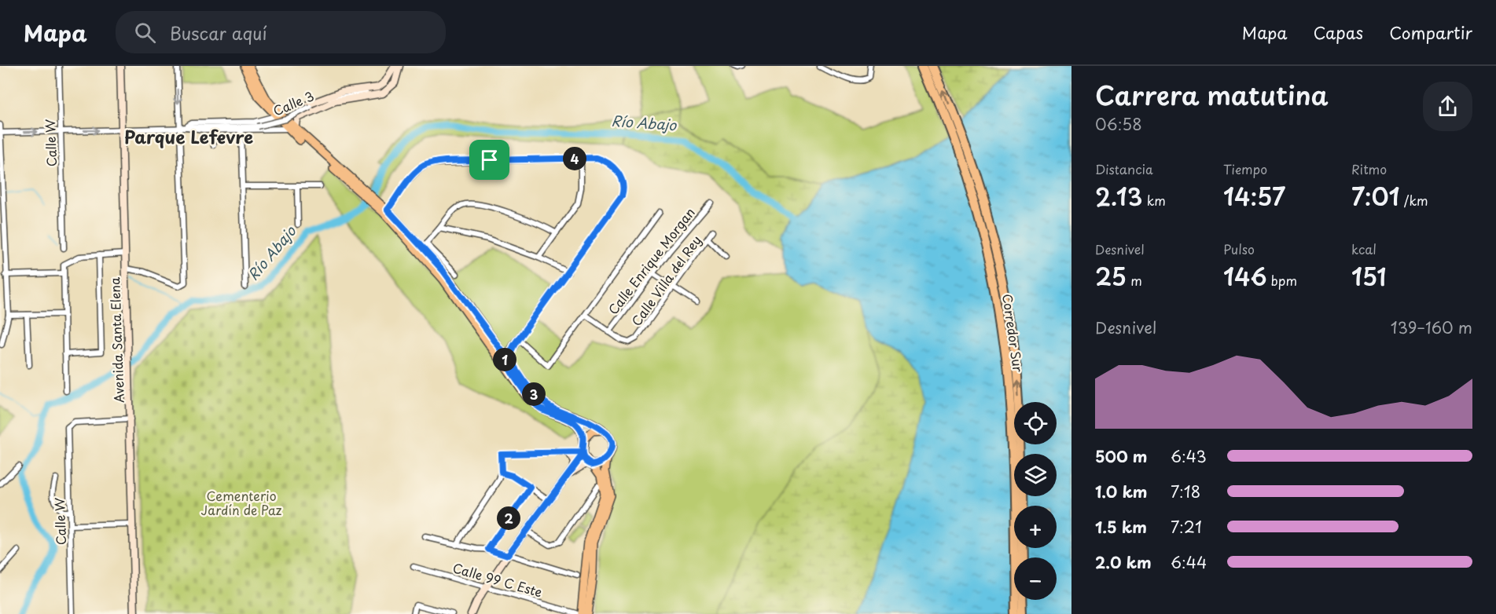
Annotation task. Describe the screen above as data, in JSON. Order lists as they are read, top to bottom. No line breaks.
{"streets":{"highway":["Corredor Sur"],"street":["Calle 3","Calle W","Calle Enrique Morgan","Calle Villa del Rey","Avenida Santa Elena","Calle 99 C Este"]},"crossings":[["Calle 3","Calle W"],["Calle 3","Avenida Santa Elena"],["Calle W","Avenida Santa Elena"],["Calle Enrique Morgan","Calle Villa del Rey"]],"districts":["Parque Lefevre"],"water":["Río Abajo"],"parks":["Cementerio Jardín de Paz"],"page":{"header":"Mapa","search":"Buscar aquí","nav":["Mapa","Capas","Compartir"],"heading":["Carrera matutina","06:58"],"stats":[["Distancia","2.13 km"],["Tiempo","14:57"],["Ritmo","7:01 /km"],["Desnivel","25 m"],["Pulso","146 bpm"],["kcal","151"]],"pins":["4","1","3","2"],"chart":["Desnivel","139–160 m"],"map_buttons":["+","−"],"list":[{"name":"500 m","note":"6:43"},{"name":"1.0 km","note":"7:18"},{"name":"1.5 km","note":"7:21"},{"name":"2.0 km","note":"6:44"}]}}
